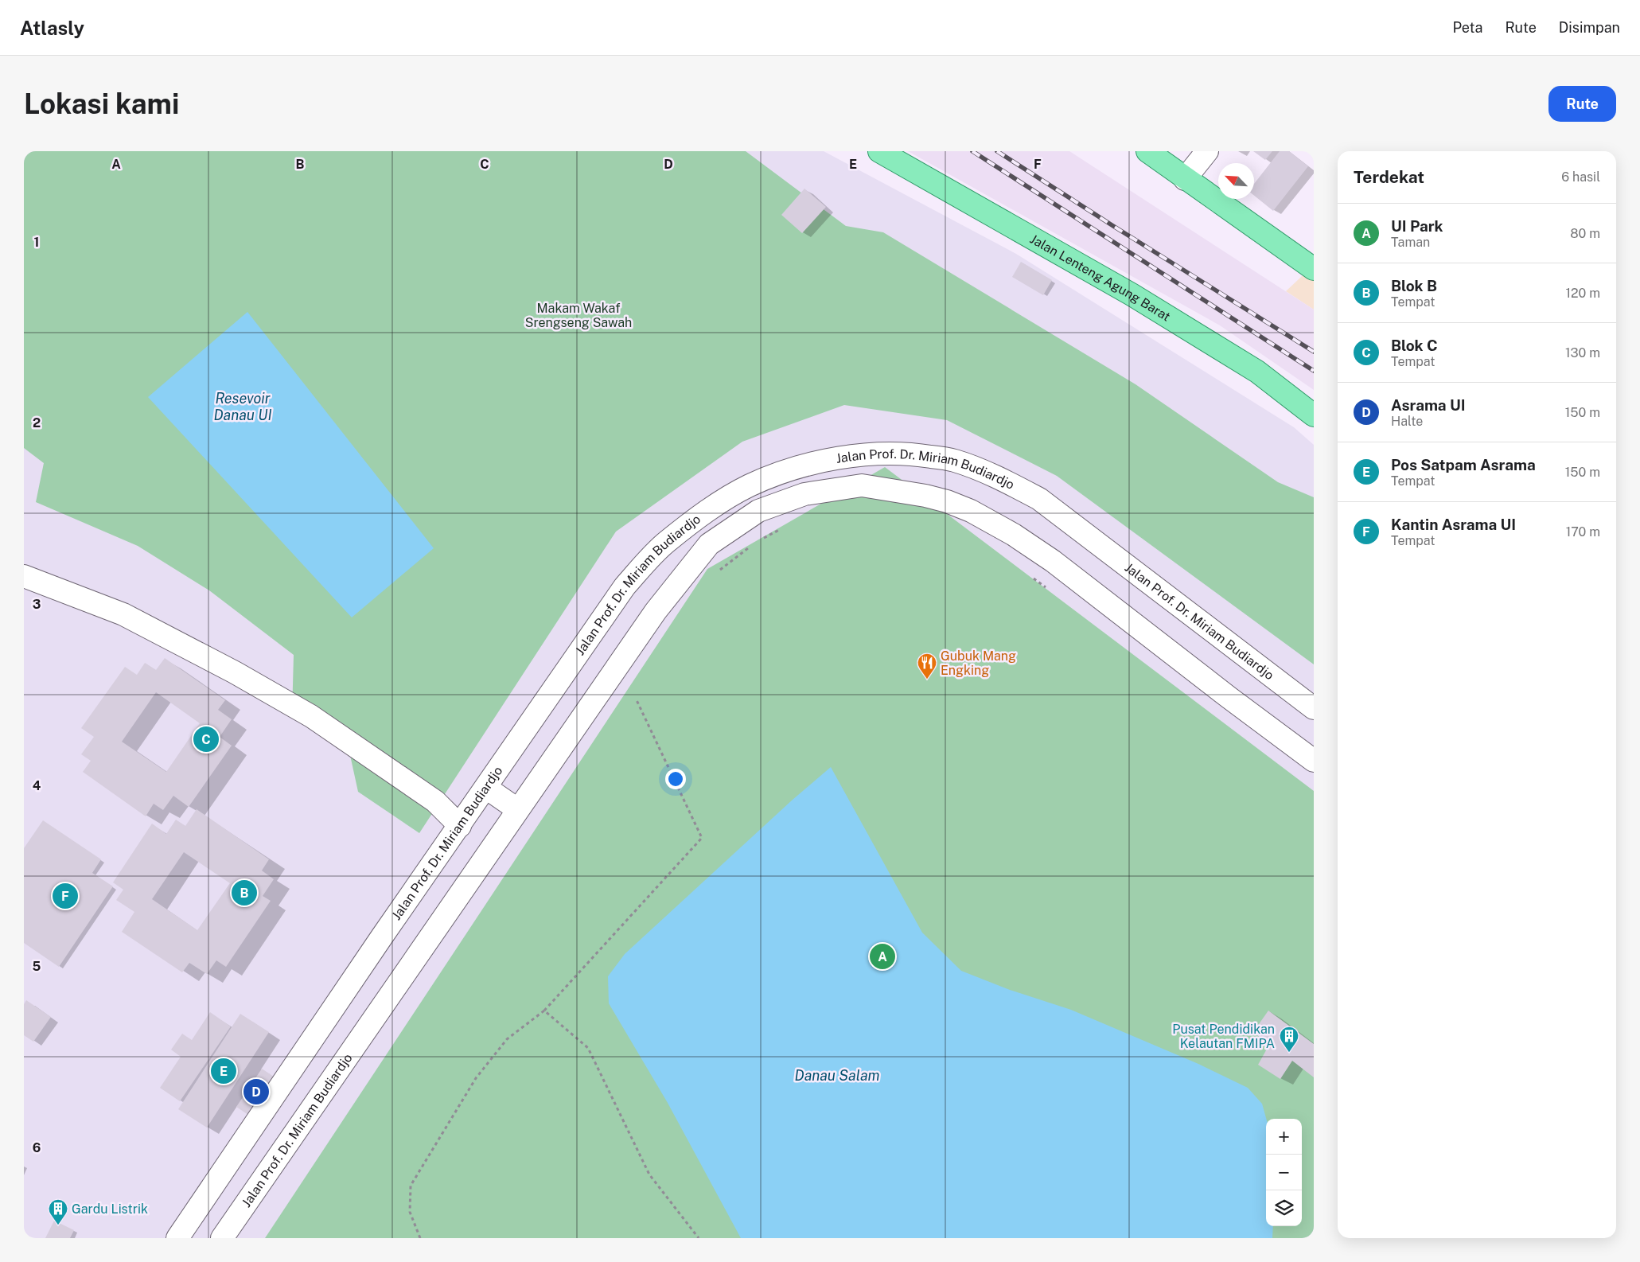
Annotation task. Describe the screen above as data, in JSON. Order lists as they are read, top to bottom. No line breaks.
{"streets":{"main road":["Jalan Lenteng Agung Barat"],"street":["Jalan Prof. Dr. Miriam Budiardjo"]},"water":["Resevoir Danau UI","Danau Salam"],"parks":["Makam Wakaf Srengseng Sawah"],"places":{"restaurant":["Gubuk Mang Engking"],"building":["Pusat Pendidikan Kelautan FMIPA","Gardu Listrik"]},"north":"top left","page":{"header":"Atlasly","nav":["Peta","Rute","Disimpan"],"buttons":"Rute","title":"Lokasi kami","heading":["Terdekat","6 hasil"],"list":[{"mark":"A","name":"UI Park","note":"Taman","value":"80 m"},{"mark":"B","name":"Blok B","note":"Tempat","value":"120 m"},{"mark":"C","name":"Blok C","note":"Tempat","value":"130 m"},{"mark":"D","name":"Asrama UI","note":"Halte","value":"150 m"},{"mark":"E","name":"Pos Satpam Asrama","note":"Tempat","value":"150 m"},{"mark":"F","name":"Kantin Asrama UI","note":"Tempat","value":"170 m"}],"pins":["C","B","F","A","E","D"],"map_buttons":["+","−"]},"grid":{"columns":["A","B","C","D","E","F"],"rows":["1","2","3","4","5","6"]}}
